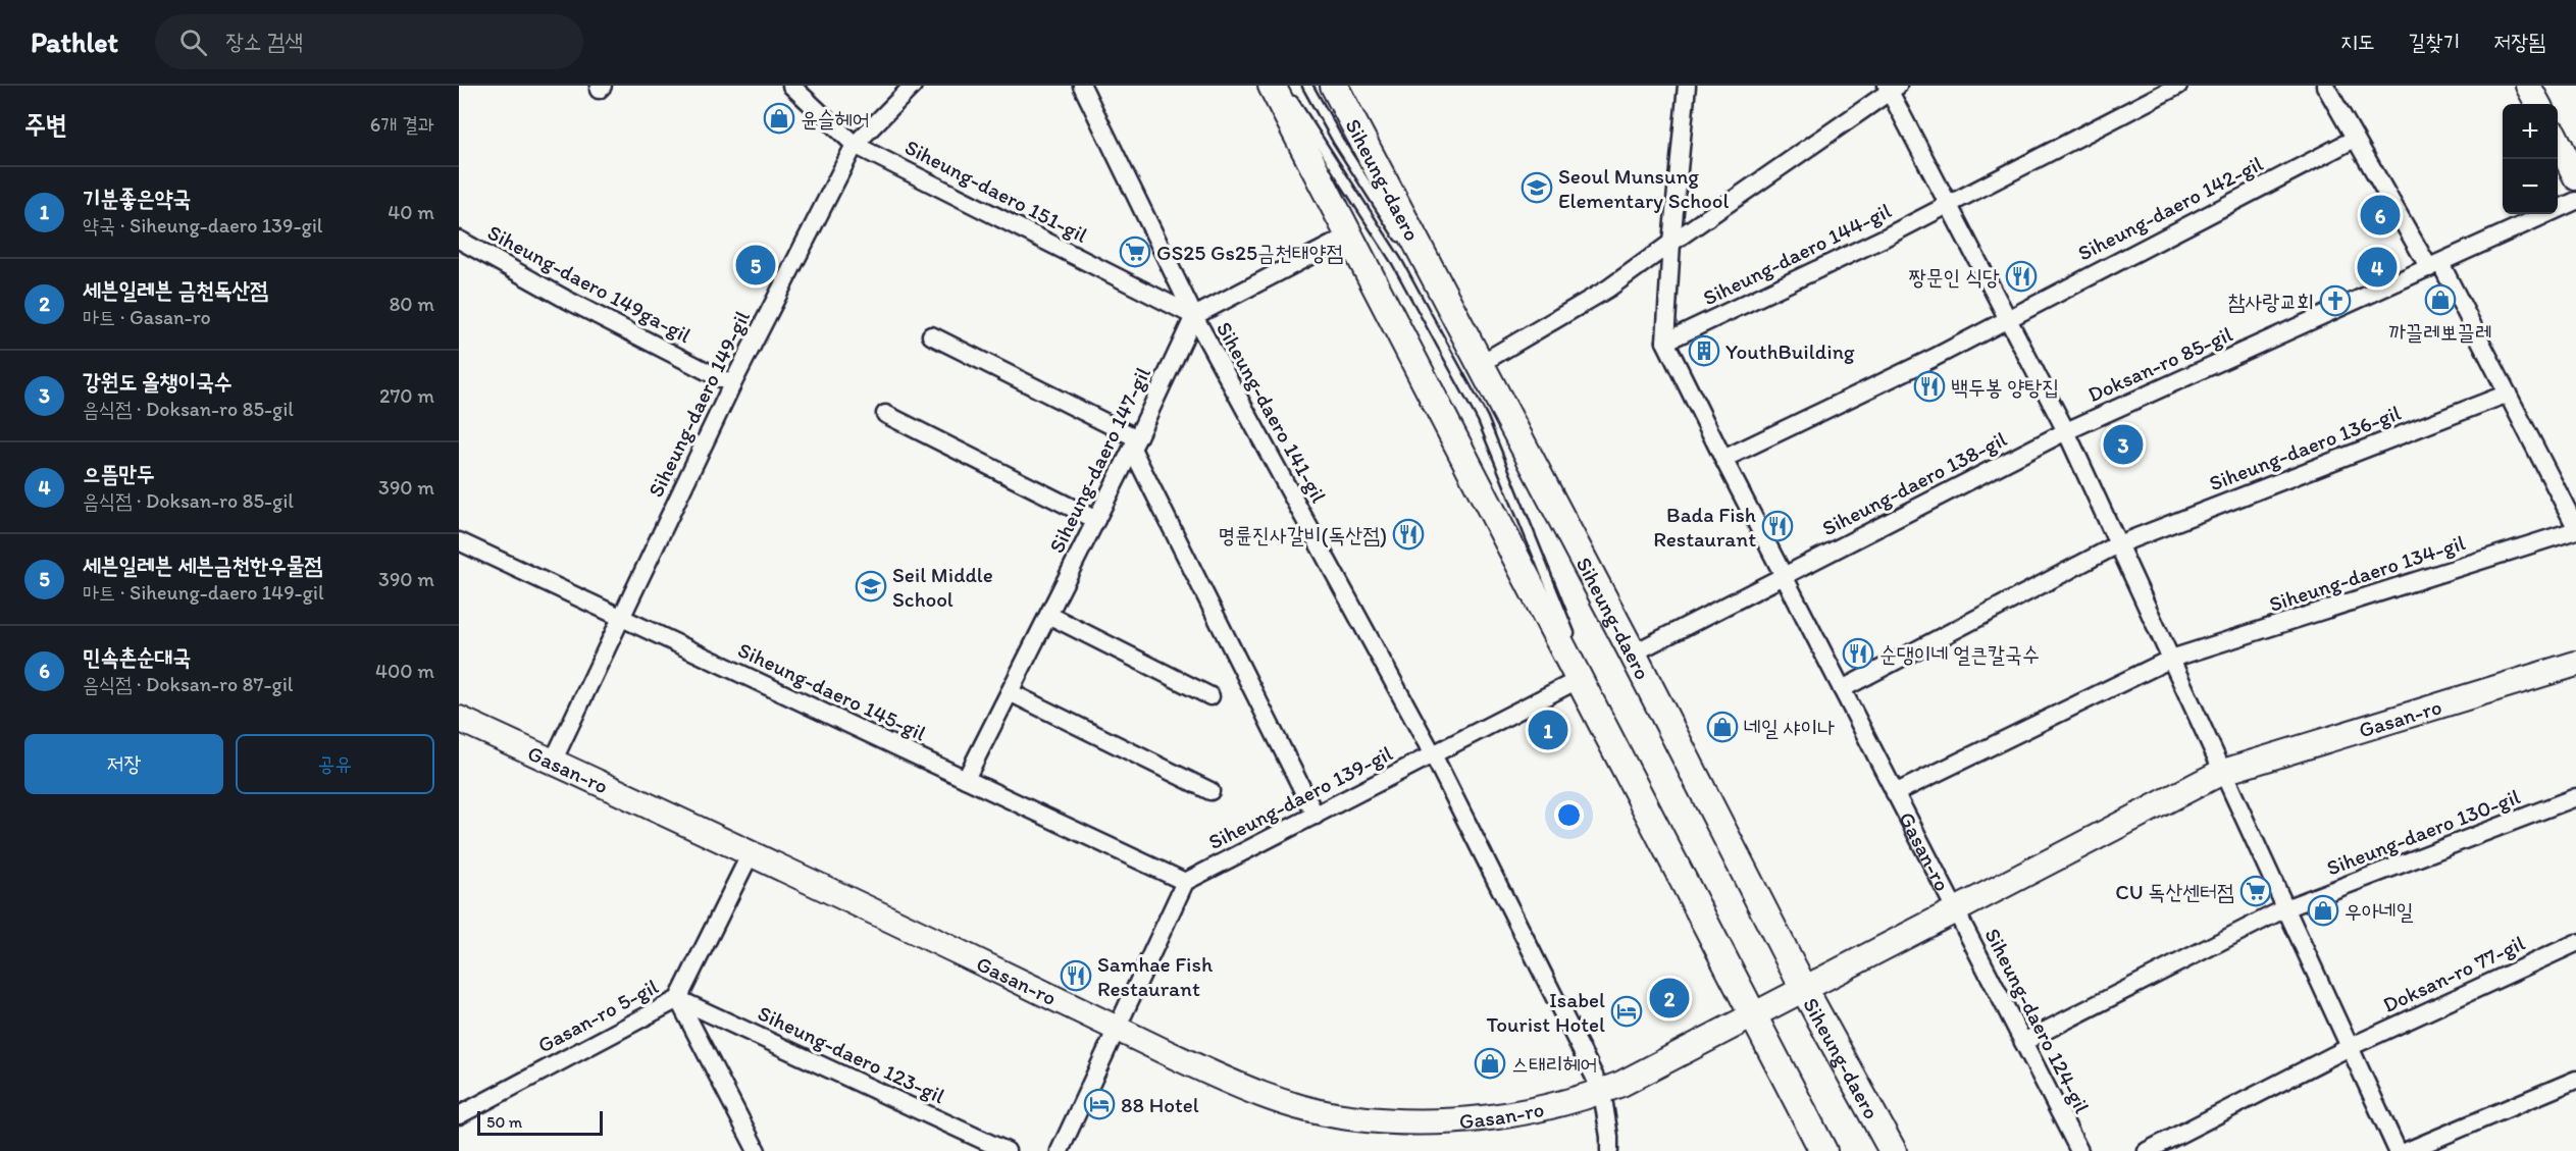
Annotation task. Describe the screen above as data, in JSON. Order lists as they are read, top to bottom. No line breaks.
{"streets":{"main road":["Siheung-daero","Gasan-ro"],"street":["Siheung-daero 151-gil","Siheung-daero 142-gil","Siheung-daero 144-gil","Siheung-daero 149ga-gil","Doksan-ro 85-gil","Siheung-daero 149-gil","Siheung-daero 141-gil","Siheung-daero 136-gil","Siheung-daero 147-gil","Siheung-daero 138-gil","Siheung-daero 134-gil","Siheung-daero 145-gil","Siheung-daero 139-gil","Siheung-daero 130-gil","Doksan-ro 77-gil","Gasan-ro 5-gil","Siheung-daero 124-gil","Siheung-daero 123-gil"]},"crossings":[["Siheung-daero","Siheung-daero 138-gil"],["Siheung-daero","Gasan-ro"],["Siheung-daero 151-gil","Siheung-daero 149-gil"],["Siheung-daero 151-gil","Siheung-daero 141-gil"],["Siheung-daero 151-gil","Siheung-daero 147-gil"],["Siheung-daero 149ga-gil","Siheung-daero 149-gil"],["Doksan-ro 85-gil","Siheung-daero 138-gil"],["Siheung-daero 149-gil","Siheung-daero 145-gil"],["Siheung-daero 149-gil","Gasan-ro"],["Siheung-daero 141-gil","Siheung-daero 147-gil"],["Siheung-daero 141-gil","Siheung-daero 139-gil"],["Siheung-daero 136-gil","Siheung-daero 134-gil"],["Siheung-daero 147-gil","Siheung-daero 145-gil"],["Siheung-daero 134-gil","Gasan-ro"],["Siheung-daero 145-gil","Siheung-daero 139-gil"],["Gasan-ro","Gasan-ro 5-gil"],["Gasan-ro","Siheung-daero 124-gil"],["Siheung-daero 130-gil","Siheung-daero 124-gil"],["Gasan-ro 5-gil","Siheung-daero 123-gil"]],"places":{"shop":["윤슬헤어","까끌레뽀끌레","네일 샤이나","우아네일","스태리헤어"],"school or university":["Seoul Munsung Elementary School","Seil Middle School"],"supermarket":["GS25 Gs25금천태양점","CU 독산센터점"],"restaurant":["짱문인 식당","백두봉 양탕집","Bada Fish Restaurant","명륜진사갈비(독산점)","순댕이네 얼큰칼국수","Samhae Fish Restaurant"],"church":["참사랑교회"],"building":["YouthBuilding"],"hotel":["Isabel Tourist Hotel","88 Hotel"]},"scale_bar":"50 m","page":{"header":"Pathlet","search":"장소 검색","nav":["지도","길찾기","저장됨"],"heading":["주변","6개 결과"],"map_buttons":["+","−"],"list":[{"mark":"1","name":"기분좋은약국","note":"약국 · Siheung-daero 139-gil","value":"40 m"},{"mark":"2","name":"세븐일레븐 금천독산점","note":"마트 · Gasan-ro","value":"80 m"},{"mark":"3","name":"강원도 올챙이국수","note":"음식점 · Doksan-ro 85-gil","value":"270 m"},{"mark":"4","name":"으뜸만두","note":"음식점 · Doksan-ro 85-gil","value":"390 m"},{"mark":"5","name":"세븐일레븐 세븐금천한우물점","note":"마트 · Siheung-daero 149-gil","value":"390 m"},{"mark":"6","name":"민속촌순대국","note":"음식점 · Doksan-ro 87-gil","value":"400 m"}],"pins":["6","5","4","3","1","2"],"buttons":["저장","공유"],"scale":"50 m"}}
